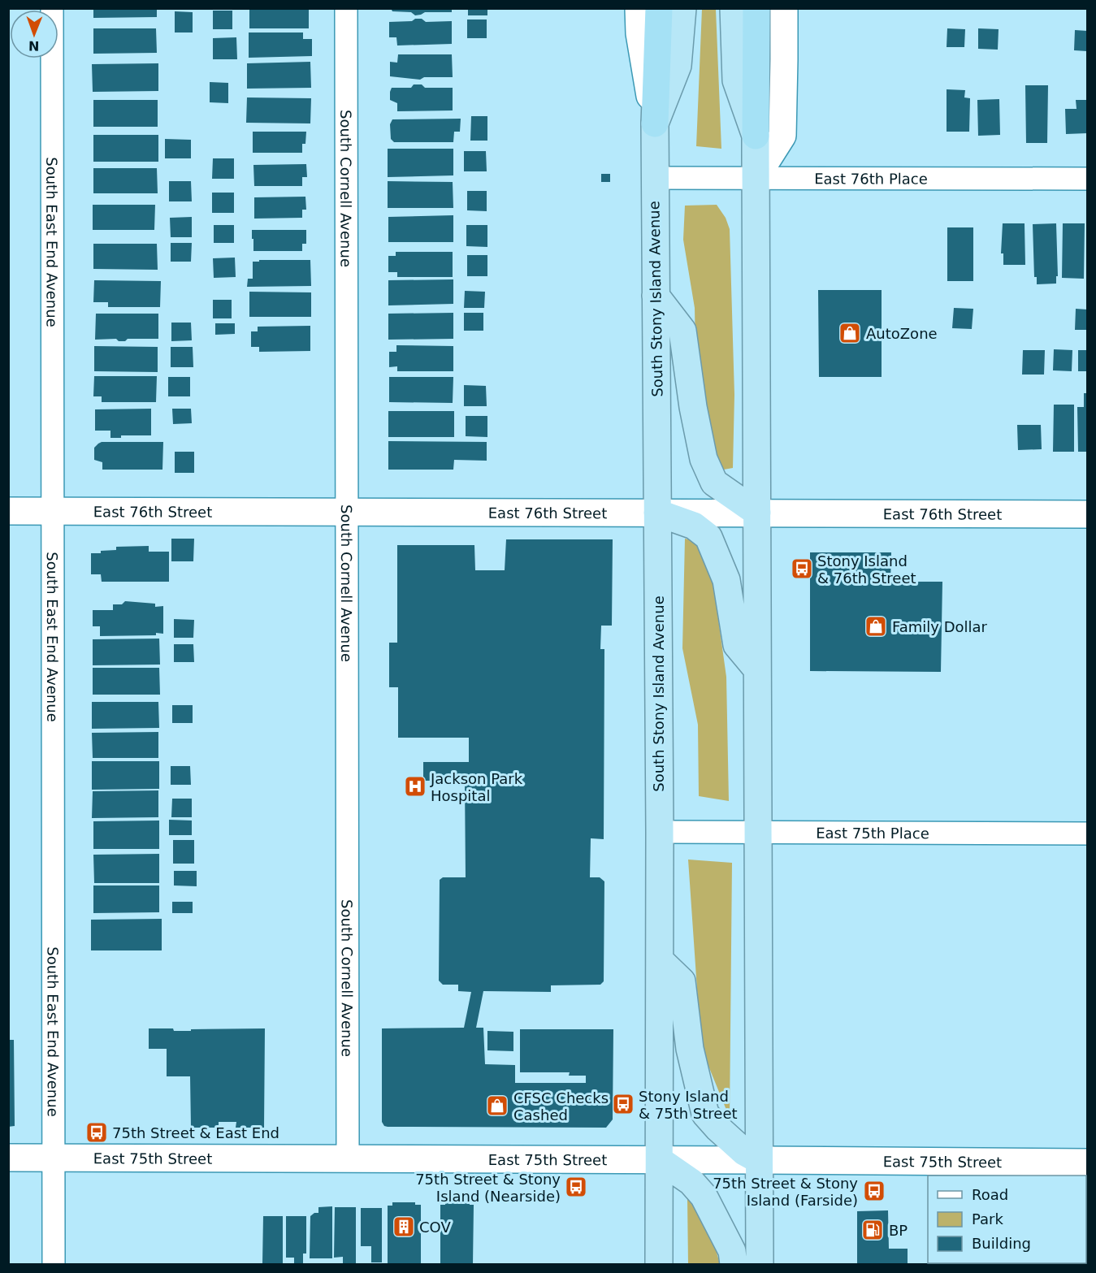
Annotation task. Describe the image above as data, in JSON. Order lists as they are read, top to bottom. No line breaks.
{"streets":{"highway":["South Stony Island Avenue"],"main road":["East 76th Street","East 75th Street"],"street":["East 76th Place","South Cornell Avenue","South East End Avenue","East 75th Place"]},"crossings":[["East 76th Place","South Stony Island Avenue"],["South Cornell Avenue","East 76th Street"],["South Cornell Avenue","East 75th Street"],["South East End Avenue","East 76th Street"],["South East End Avenue","East 75th Street"],["South Stony Island Avenue","East 76th Street"],["South Stony Island Avenue","East 75th Place"],["South Stony Island Avenue","East 75th Street"]],"places":{"shop":["AutoZone","Family Dollar","CFSC Checks Cashed"],"bus stop":["Stony Island & 76th Street","Stony Island & 75th Street","75th Street & East End","75th Street & Stony Island (Nearside)","75th Street & Stony Island (Farside)"],"hospital":["Jackson Park Hospital"],"building":["COV"],"fuel station":["BP"]},"legend":["Road","Park","Building"],"north":"bottom"}
